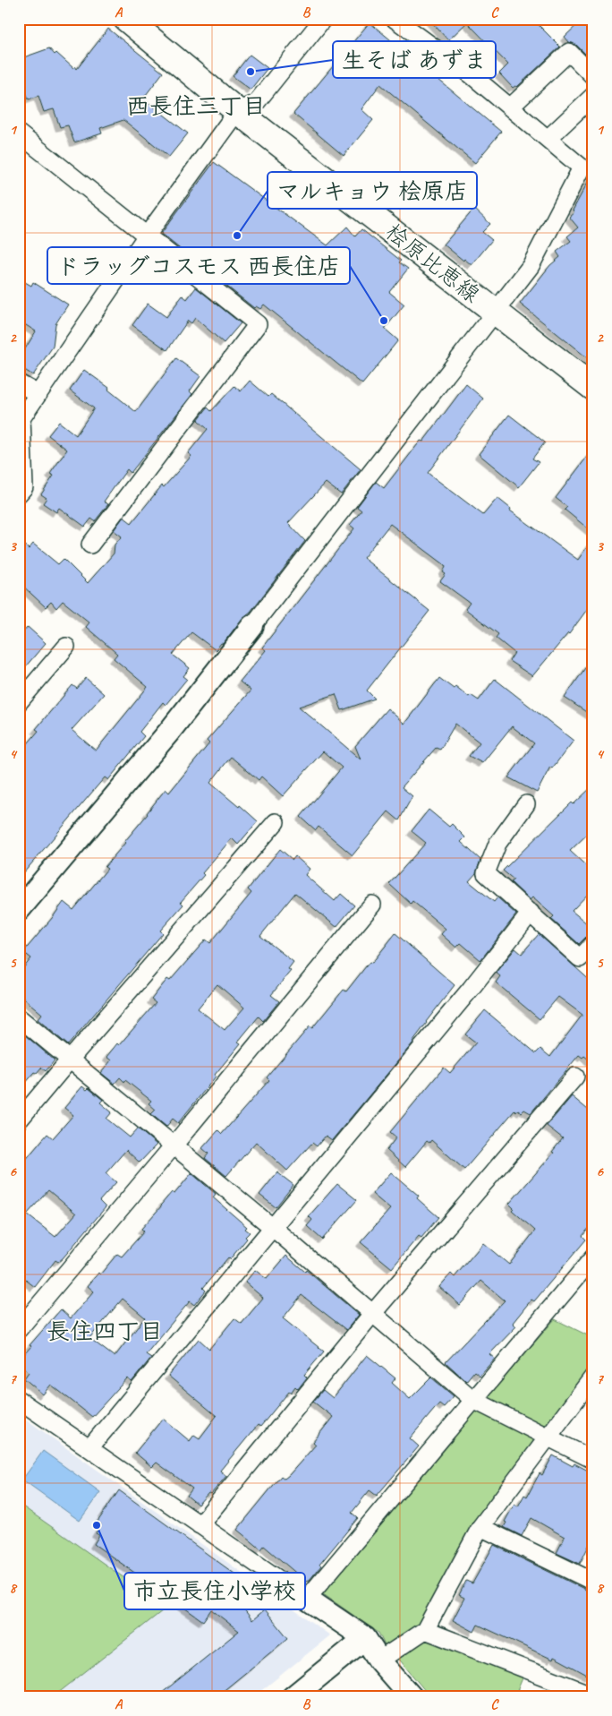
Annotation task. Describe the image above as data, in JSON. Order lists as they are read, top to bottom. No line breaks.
{"streets":{"main road":["桧原比恵線"]},"districts":["西長住三丁目","長住四丁目"],"places":["生そば あずま","マルキョウ 桧原店","ドラッグコスモス 西長住店","市立長住小学校"],"grid":{"columns":["A","B","C"],"rows":["1","2","3","4","5","6","7","8"]}}
